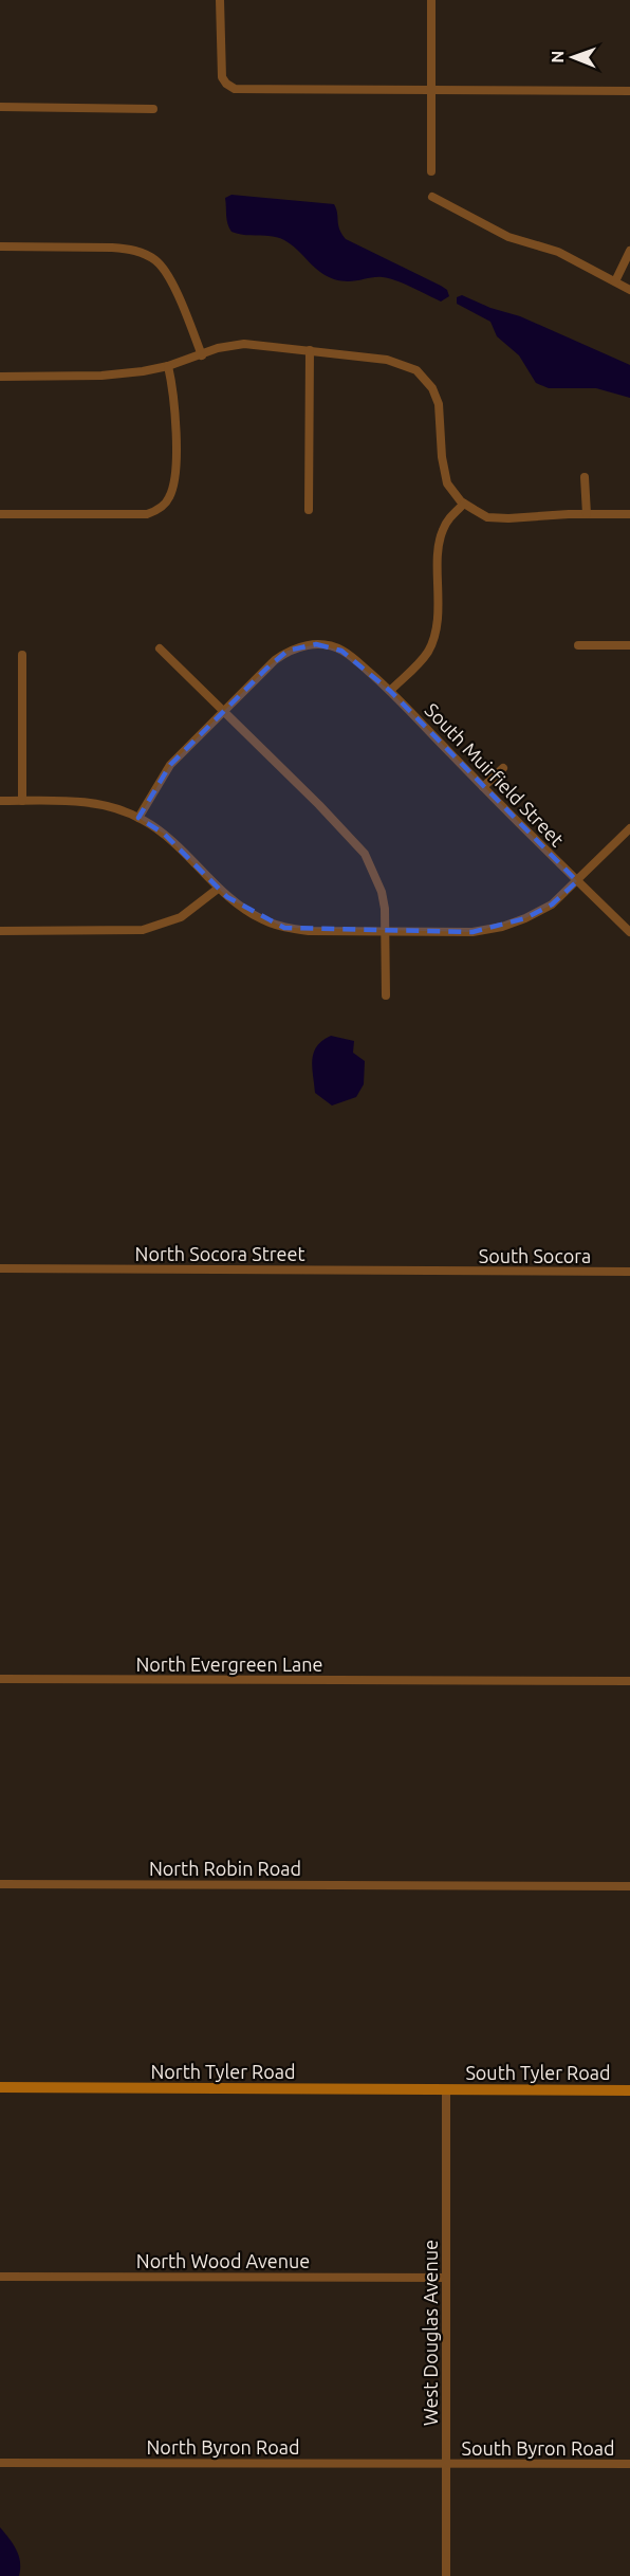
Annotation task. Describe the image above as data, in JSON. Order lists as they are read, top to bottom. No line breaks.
{"streets":{"main road":["North Tyler Road","South Tyler Road"],"street":["South Muirfield Street","North Socora Street","South Socora","North Evergreen Lane","North Robin Road","North Wood Avenue","West Douglas Avenue","North Byron Road","South Byron Road"]},"crossings":[["North Socora Street","South Socora"],["North Tyler Road","South Tyler Road"],["North Tyler Road","West Douglas Avenue"],["South Tyler Road","West Douglas Avenue"],["North Wood Avenue","West Douglas Avenue"],["West Douglas Avenue","North Byron Road"],["West Douglas Avenue","South Byron Road"],["North Byron Road","South Byron Road"]],"north":"left"}
